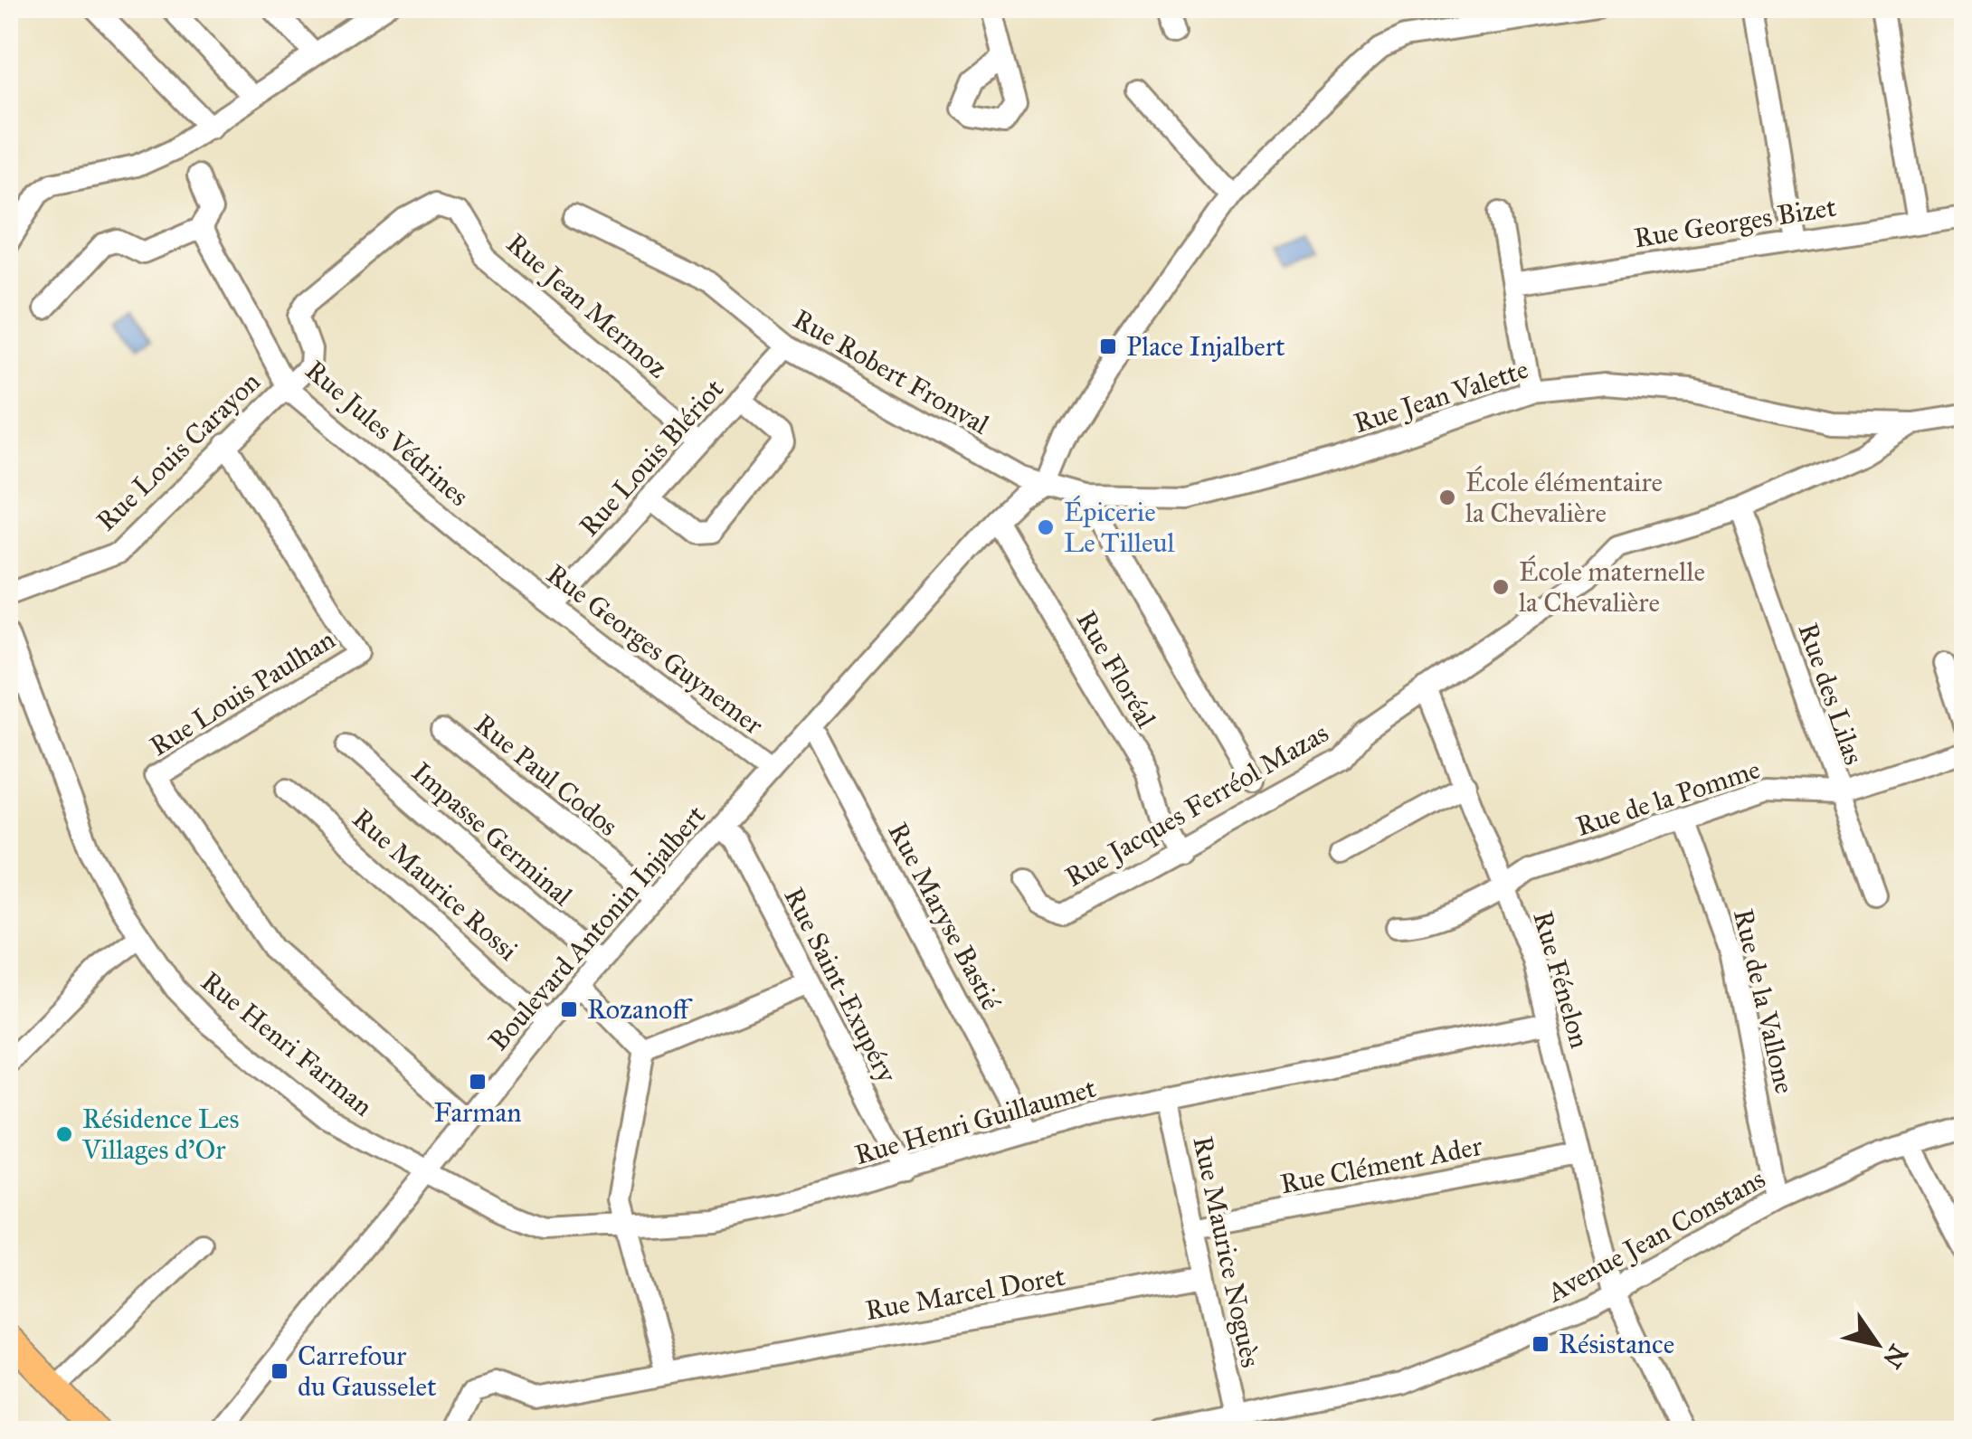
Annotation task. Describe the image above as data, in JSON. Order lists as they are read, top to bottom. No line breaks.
{"streets":{"street":["Rue Georges Bizet","Rue Jean Mermoz","Rue Robert Fronval","Rue Jean Valette","Rue Jules Védrines","Rue Louis Carayon","Rue Louis Blériot","Rue Georges Guynemer","Rue Floréal","Rue Louis Paulhan","Rue des Lilas","Rue Paul Codos","Rue de la Pomme","Rue Jacques Ferréol Mazas","Impasse Germinal","Rue Maurice Rossi","Rue Maryse Bastié","Boulevard Antonin Injalbert","Rue Fénelon","Rue Saint-Exupéry","Rue de la Vallone","Rue Henri Farman","Rue Henri Guillaumet","Rue Clément Ader","Avenue Jean Constans","Rue Maurice Noguès","Rue Marcel Doret"]},"crossings":[["Rue Jean Mermoz","Rue Jules Védrines"],["Rue Jean Mermoz","Rue Louis Carayon"],["Rue Jean Mermoz","Rue Louis Blériot"],["Rue Robert Fronval","Rue Jean Valette"],["Rue Robert Fronval","Rue Louis Blériot"],["Rue Robert Fronval","Boulevard Antonin Injalbert"],["Rue Jean Valette","Rue Jacques Ferréol Mazas"],["Rue Jean Valette","Boulevard Antonin Injalbert"],["Rue Jules Védrines","Rue Louis Carayon"],["Rue Jules Védrines","Rue Georges Guynemer"],["Rue Louis Carayon","Rue Louis Paulhan"],["Rue Louis Blériot","Rue Georges Guynemer"],["Rue Georges Guynemer","Boulevard Antonin Injalbert"],["Rue Floréal","Rue Jacques Ferréol Mazas"],["Rue Floréal","Boulevard Antonin Injalbert"],["Rue Louis Paulhan","Boulevard Antonin Injalbert"],["Rue des Lilas","Rue de la Pomme"],["Rue des Lilas","Rue Jacques Ferréol Mazas"],["Rue Paul Codos","Boulevard Antonin Injalbert"],["Rue de la Pomme","Rue Fénelon"],["Rue de la Pomme","Rue de la Vallone"],["Rue Jacques Ferréol Mazas","Rue Fénelon"],["Impasse Germinal","Boulevard Antonin Injalbert"],["Rue Maurice Rossi","Boulevard Antonin Injalbert"],["Rue Maryse Bastié","Boulevard Antonin Injalbert"],["Rue Maryse Bastié","Rue Henri Guillaumet"],["Boulevard Antonin Injalbert","Rue Saint-Exupéry"],["Boulevard Antonin Injalbert","Rue Henri Farman"],["Boulevard Antonin Injalbert","Rue Henri Guillaumet"],["Rue Fénelon","Rue Henri Guillaumet"],["Rue Fénelon","Rue Clément Ader"],["Rue Fénelon","Avenue Jean Constans"],["Rue Saint-Exupéry","Rue Henri Guillaumet"],["Rue de la Vallone","Avenue Jean Constans"],["Rue Henri Farman","Rue Henri Guillaumet"],["Rue Henri Guillaumet","Rue Maurice Noguès"],["Rue Clément Ader","Rue Maurice Noguès"],["Avenue Jean Constans","Rue Maurice Noguès"],["Rue Maurice Noguès","Rue Marcel Doret"]],"places":{"transit":["Place Injalbert","Rozanoff","Farman","Résistance","Carrefour du Gausselet"],"other":["École élémentaire la Chevalière","Épicerie Le Tilleul","École maternelle la Chevalière","Résidence Les Villages d'Or"]},"north":"bottom right"}
